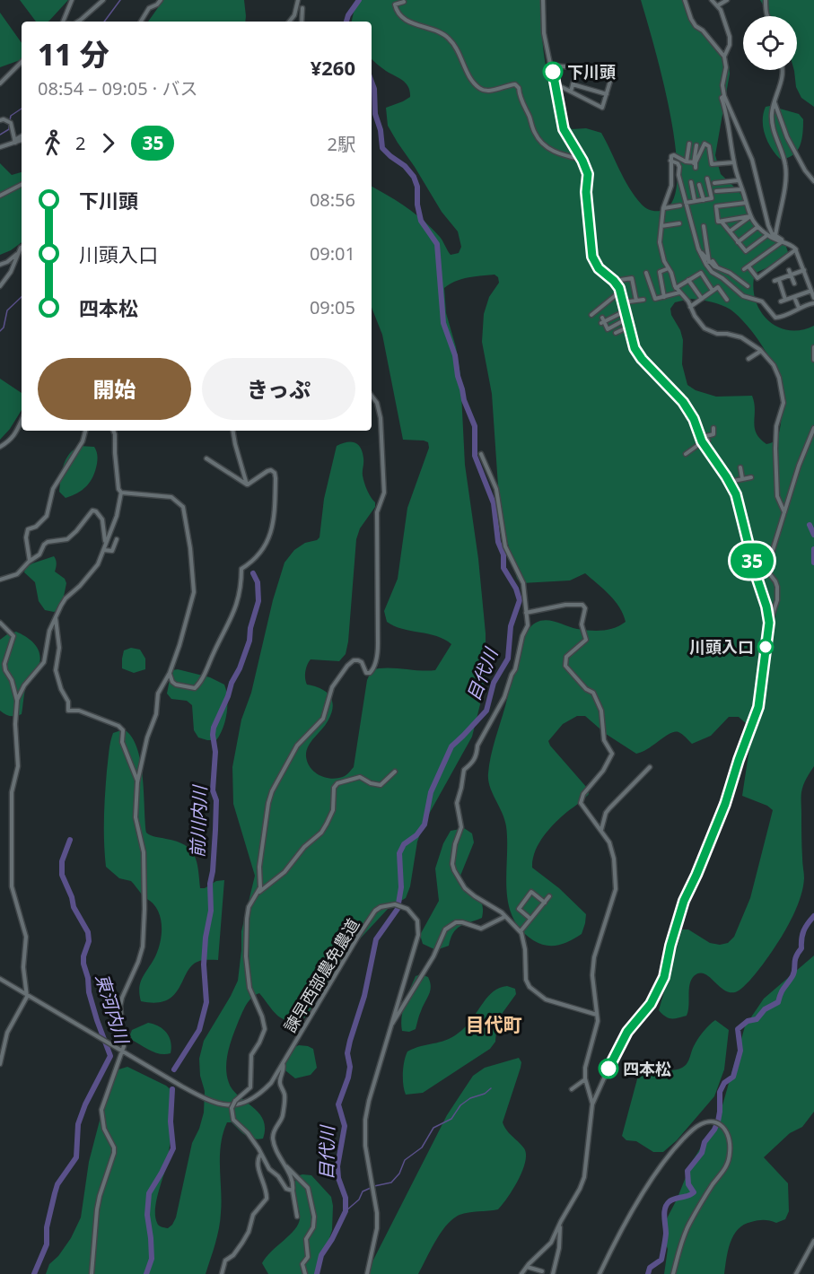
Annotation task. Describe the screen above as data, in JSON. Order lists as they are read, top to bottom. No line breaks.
{"streets":{"street":["諫早西部農免農道"]},"districts":["目代町"],"water":["目代川","前川内川","東河内川"],"places":["下川頭","川頭入口","四本松"],"lines":["bus line 35"],"page":{"on_map":"35","heading":["11 分","08:54 – 09:05 · バス","¥260"],"legs":["2","35","2駅"],"list":[{"name":"下川頭","value":"08:56"},{"name":"川頭入口","value":"09:01"},{"name":"四本松","value":"09:05"}],"buttons":["開始","きっぷ"]}}
